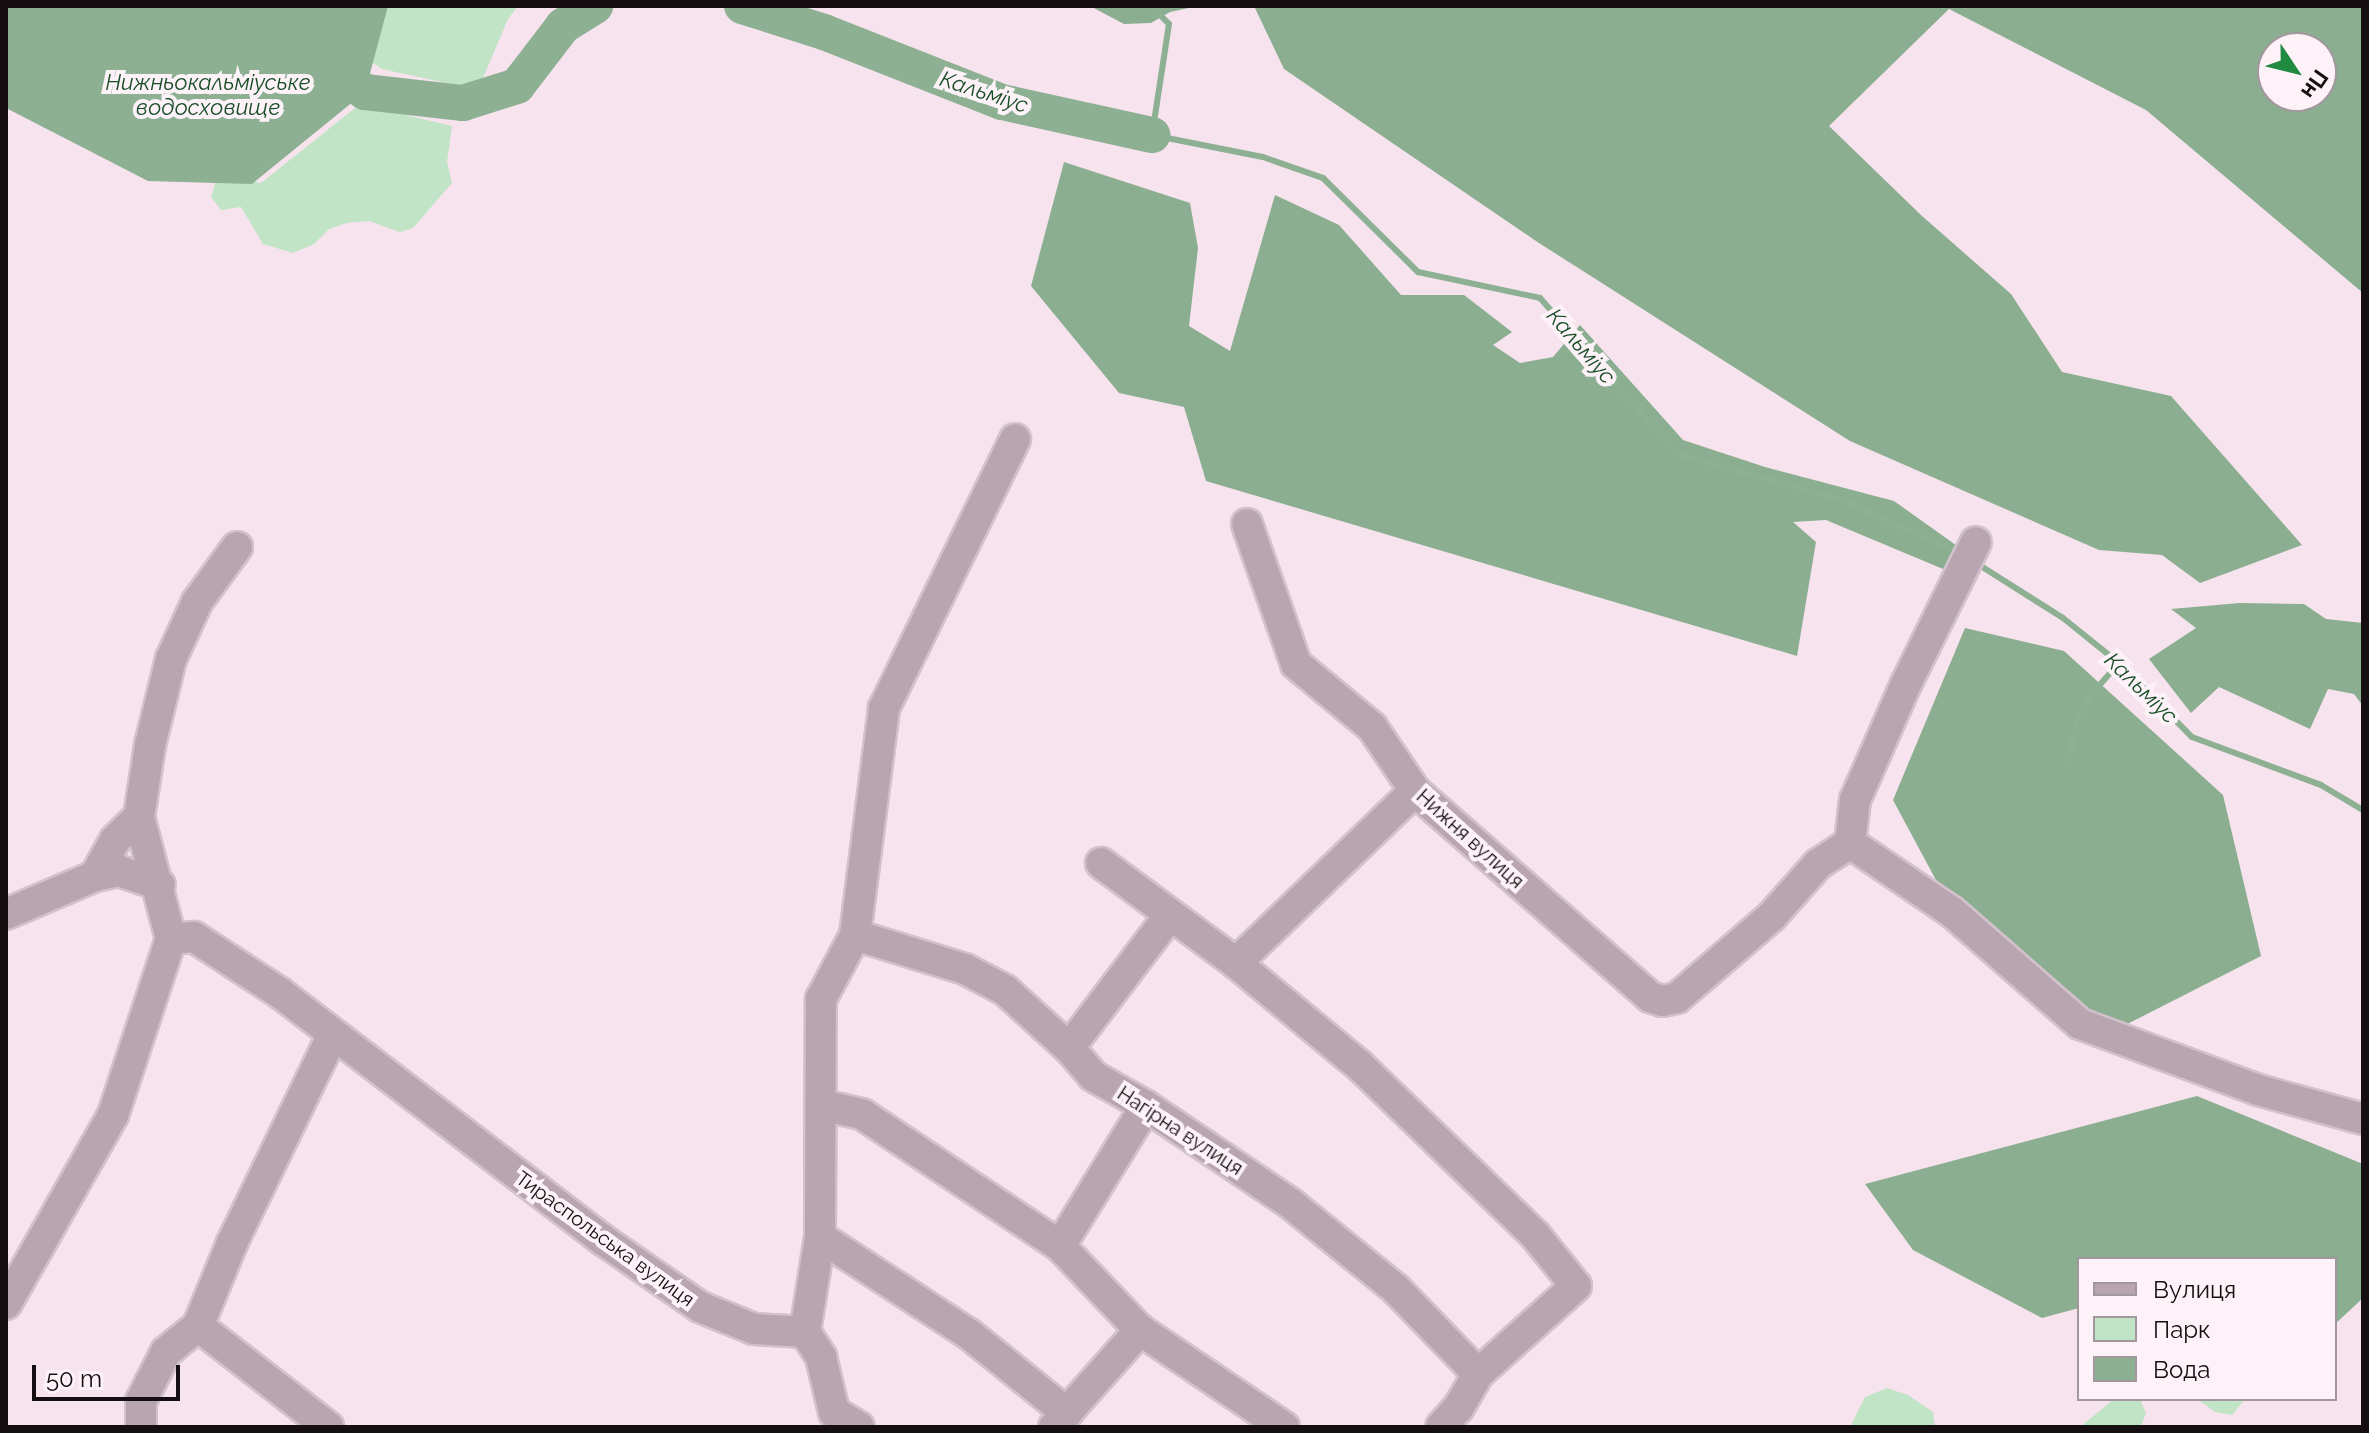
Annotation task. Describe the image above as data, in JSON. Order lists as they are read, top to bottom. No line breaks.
{"streets":{"street":["Нижня вулиця","Нагірна вулиця","Тираспольська вулиця"]},"water":["Нижньокальміуське водосховище","Кальміус"],"legend":["Вулиця","Парк","Вода"],"scale_bar":"50 m","north":"bottom right"}
